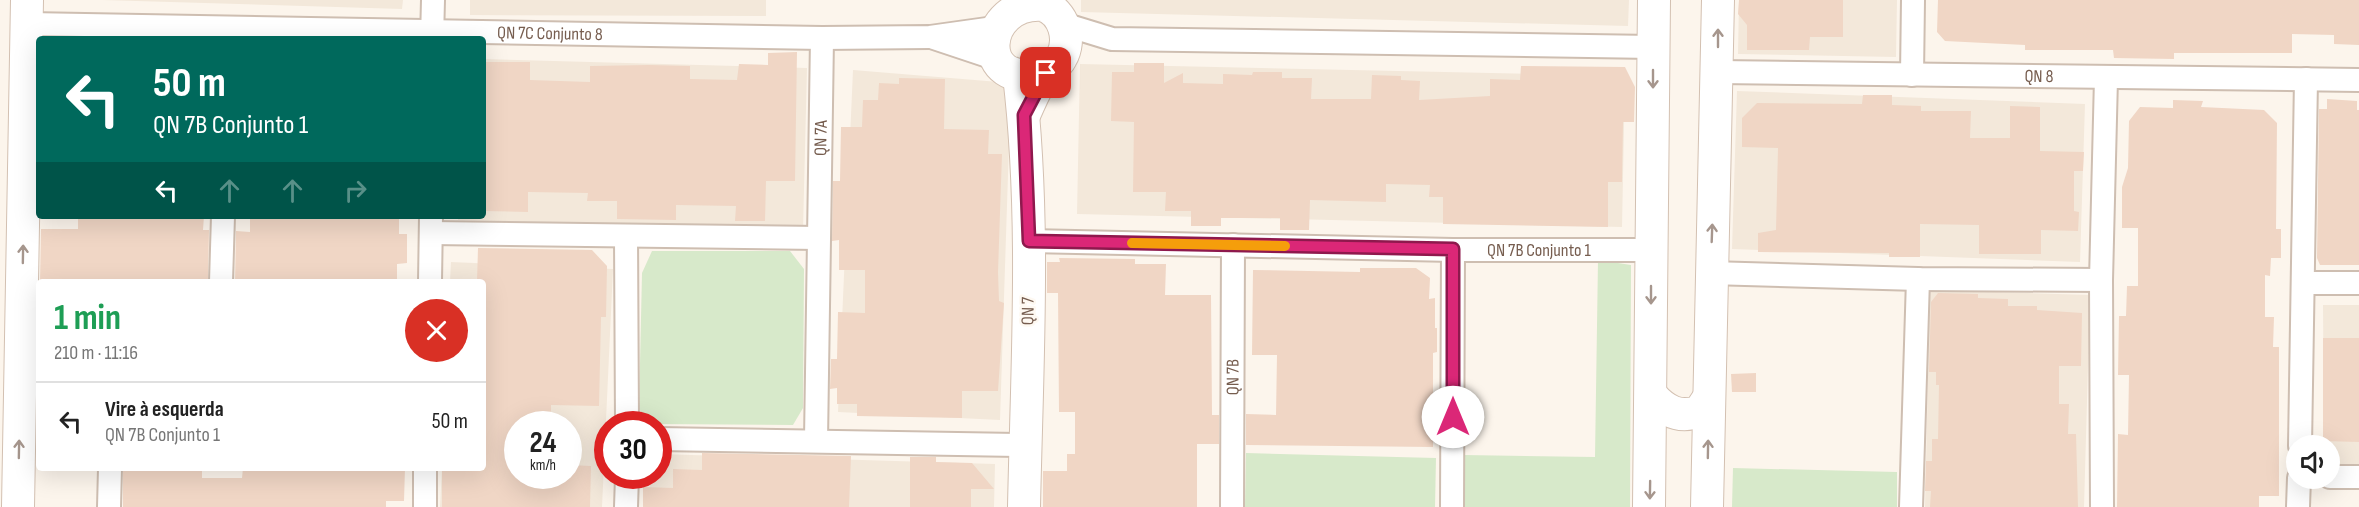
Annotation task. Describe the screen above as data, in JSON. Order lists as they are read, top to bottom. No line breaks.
{"streets":{"main road":["QN 7"],"street":["QN 7C Conjunto 8","QN 8","QN 7A","QN 7B Conjunto 1","QN 7B"]},"crossings":[["QN 7C Conjunto 8","QN 7A"],["QN 7C Conjunto 8","QN 7"],["QN 7B Conjunto 1","QN 7"],["QN 7B Conjunto 1","QN 7B"]],"page":{"turn":["50 m","QN 7B Conjunto 1"],"heading":["1 min","210 m · 11:16"],"list":[{"name":"Vire à esquerda","note":"QN 7B Conjunto 1","value":"50 m"}],"speed":"24 km/h","limit":"30"}}
